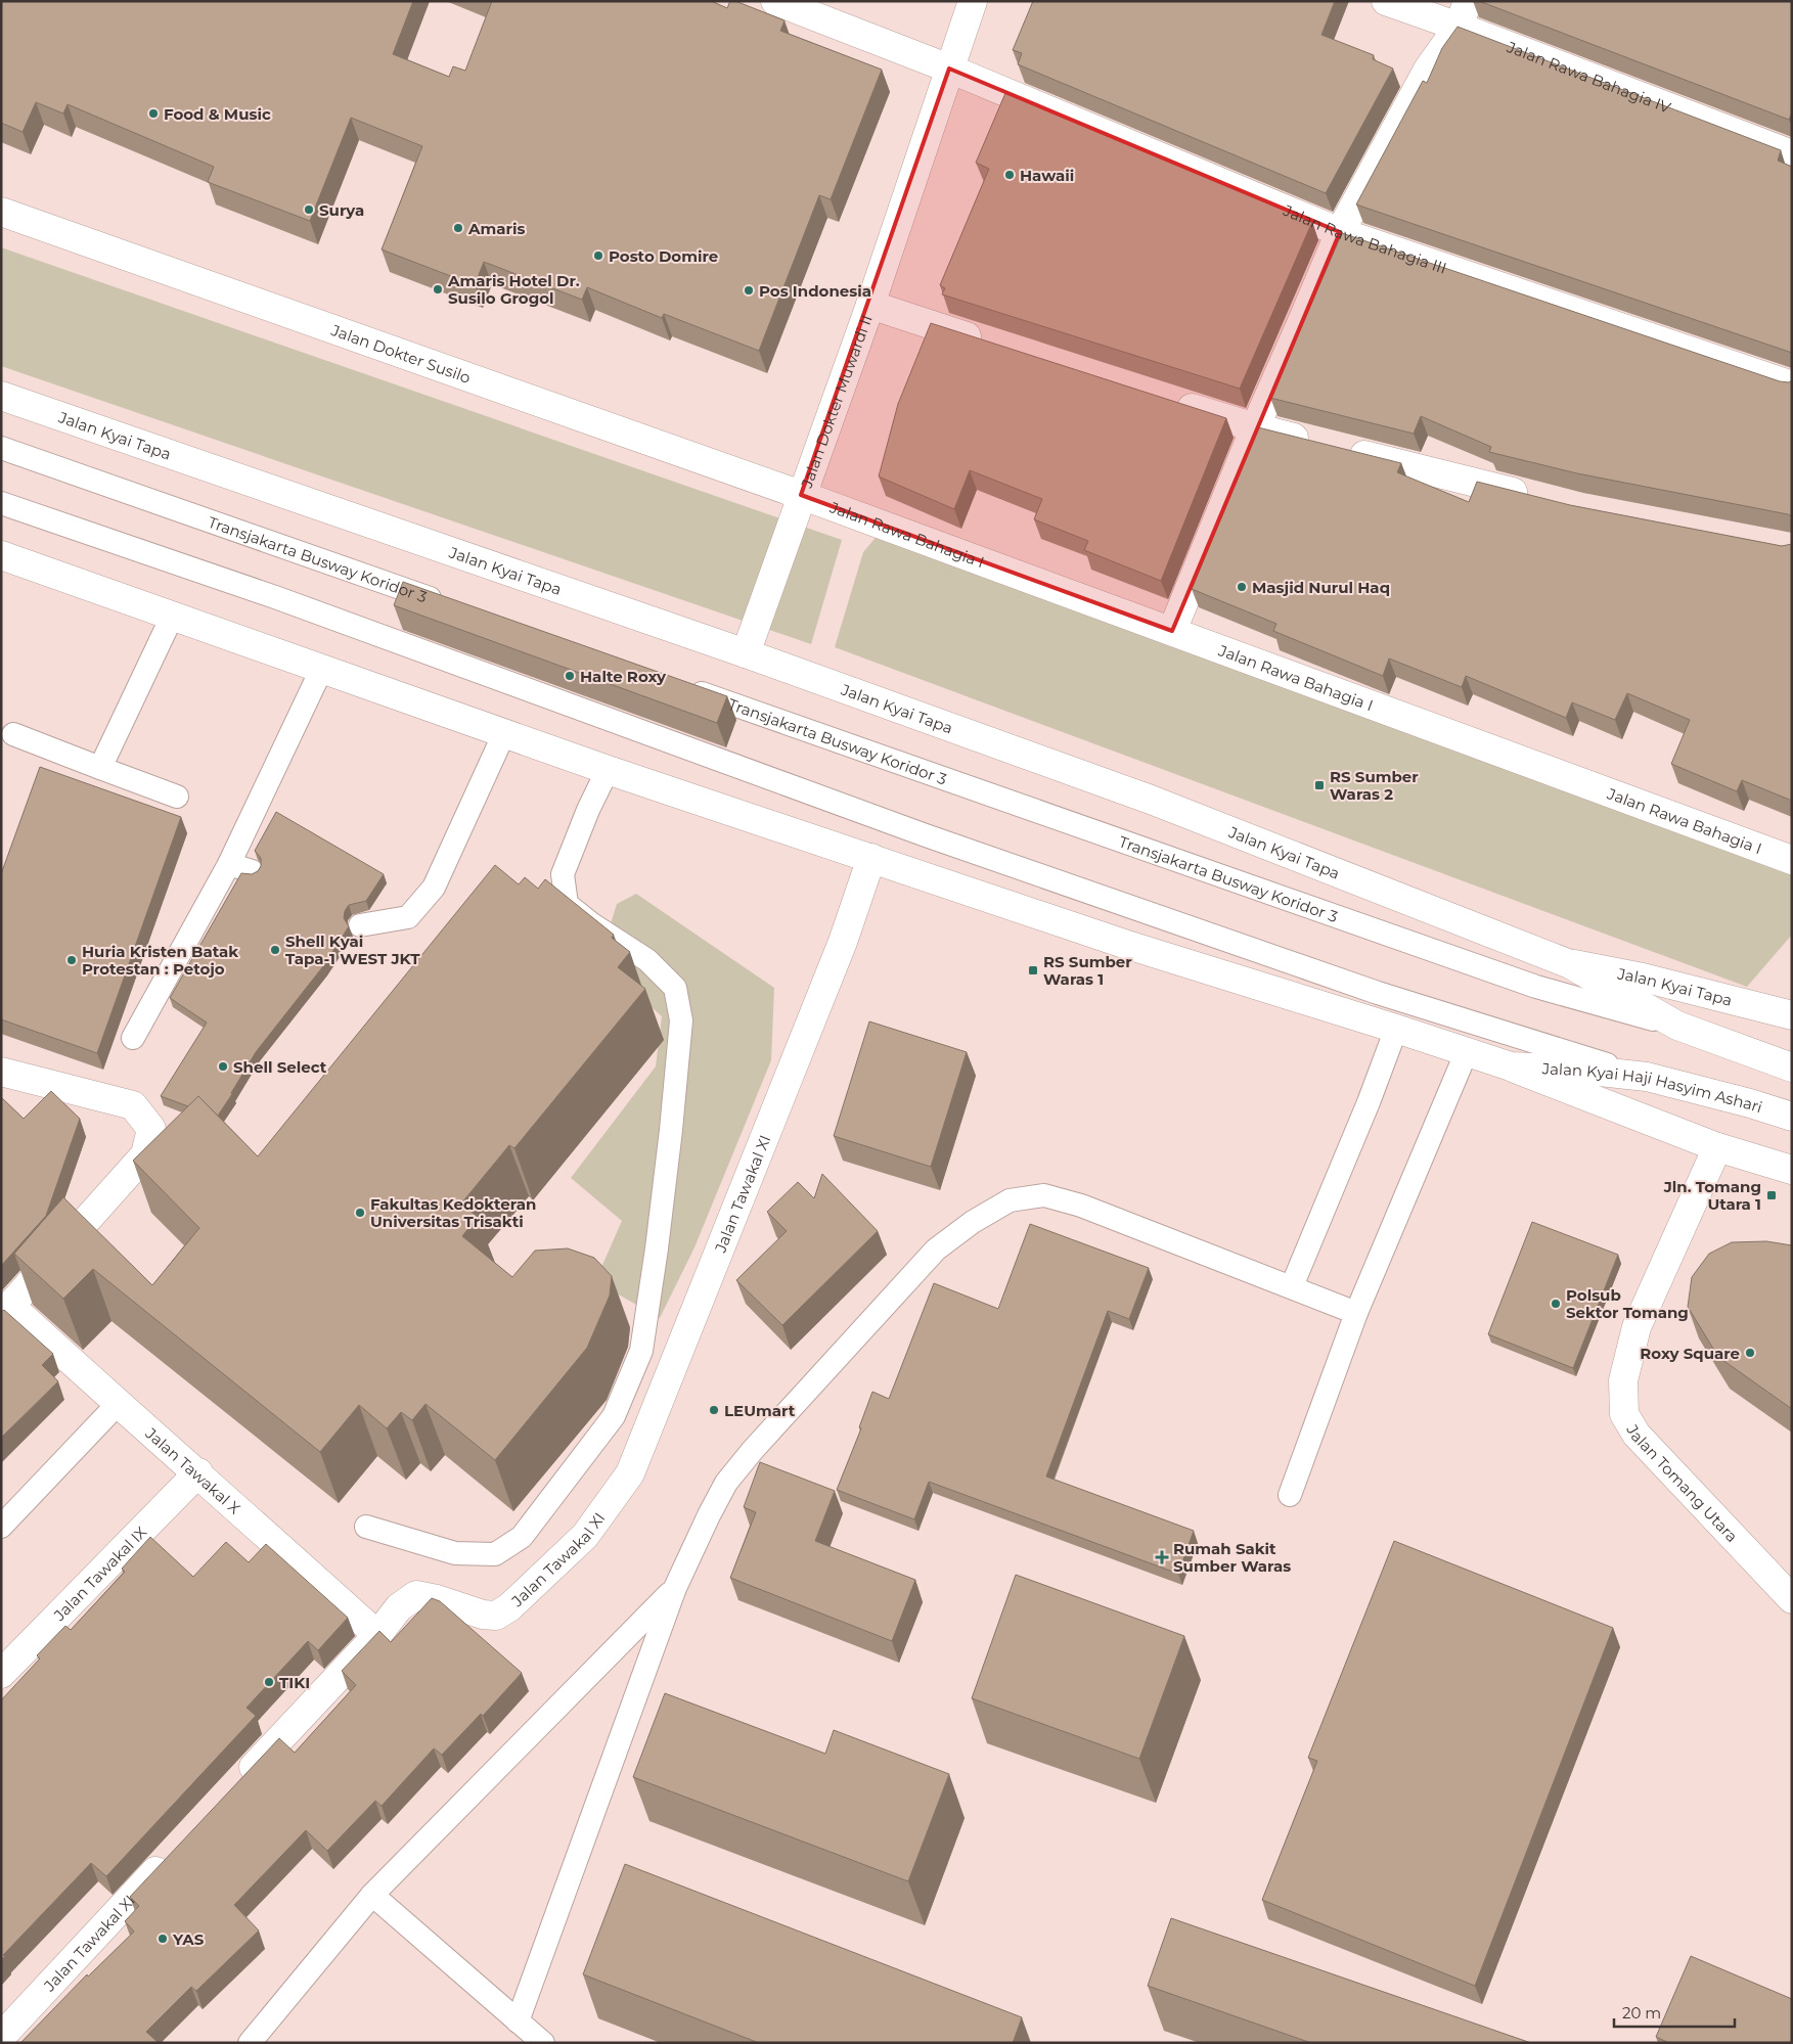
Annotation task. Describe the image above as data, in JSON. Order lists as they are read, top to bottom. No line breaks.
{"streets":{"street":["Jalan Rawa Bahagia IV","Jalan Rawa Bahagia III","Jalan Dokter Susilo","Jalan Dokter Muwardi II","Jalan Kyai Tapa","Jalan Rawa Bahagia I","Jalan Kyai Haji Hasyim Ashari","Jalan Tawakal XI","Jalan Tawakal X","Jalan Tomang Utara","Jalan Tawakal IX"],"lane":["Transjakarta Busway Koridor 3"]},"crossings":[["Jalan Rawa Bahagia III","Jalan Dokter Muwardi II"],["Jalan Dokter Susilo","Jalan Dokter Muwardi II"],["Jalan Dokter Susilo","Jalan Rawa Bahagia I"],["Jalan Dokter Muwardi II","Jalan Kyai Tapa"],["Jalan Dokter Muwardi II","Jalan Rawa Bahagia I"],["Jalan Tawakal XI","Jalan Tawakal X"],["Jalan Tawakal X","Jalan Tawakal IX"]],"places":{"other":["Food & Music","Hawaii","Surya","Amaris","Posto Domire","Amaris Hotel Dr. Susilo Grogol","Pos Indonesia","Masjid Nurul Haq","Halte Roxy","Shell Kyai Tapa-1 WEST JKT","Huria Kristen Batak Protestan : Petojo","Shell Select","Fakultas Kedokteran Universitas Trisakti","Polsub Sektor Tomang","Roxy Square","LEUmart","TIKI","YAS"],"transit":["RS Sumber Waras 2","RS Sumber Waras 1","Jln. Tomang Utara 1"],"health":["Rumah Sakit Sumber Waras"]},"scale_bar":"20 m"}
